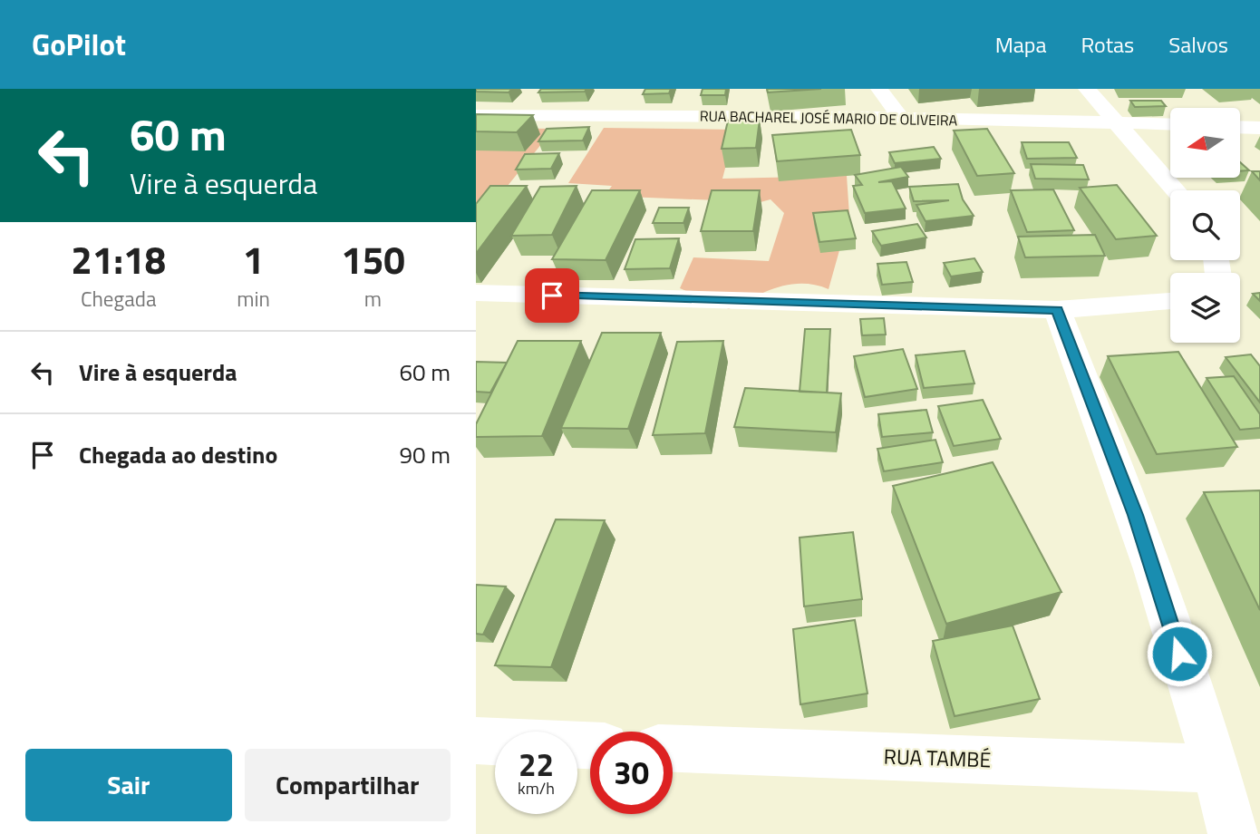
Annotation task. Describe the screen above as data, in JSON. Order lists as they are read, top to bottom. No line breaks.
{"streets":{"street":["RUA BACHAREL JOSÉ MARIO DE OLIVEIRA","RUA TAMBÉ"]},"north":"left","page":{"header":"GoPilot","nav":["Mapa","Rotas","Salvos"],"turn":["60 m","Vire à esquerda"],"eta":["21:18","Chegada","1","min","150","m"],"list":[{"name":"Vire à esquerda","value":"60 m"},{"name":"Chegada ao destino","value":"90 m"}],"speed":"22 km/h","limit":"30","buttons":["Sair","Compartilhar"]}}
